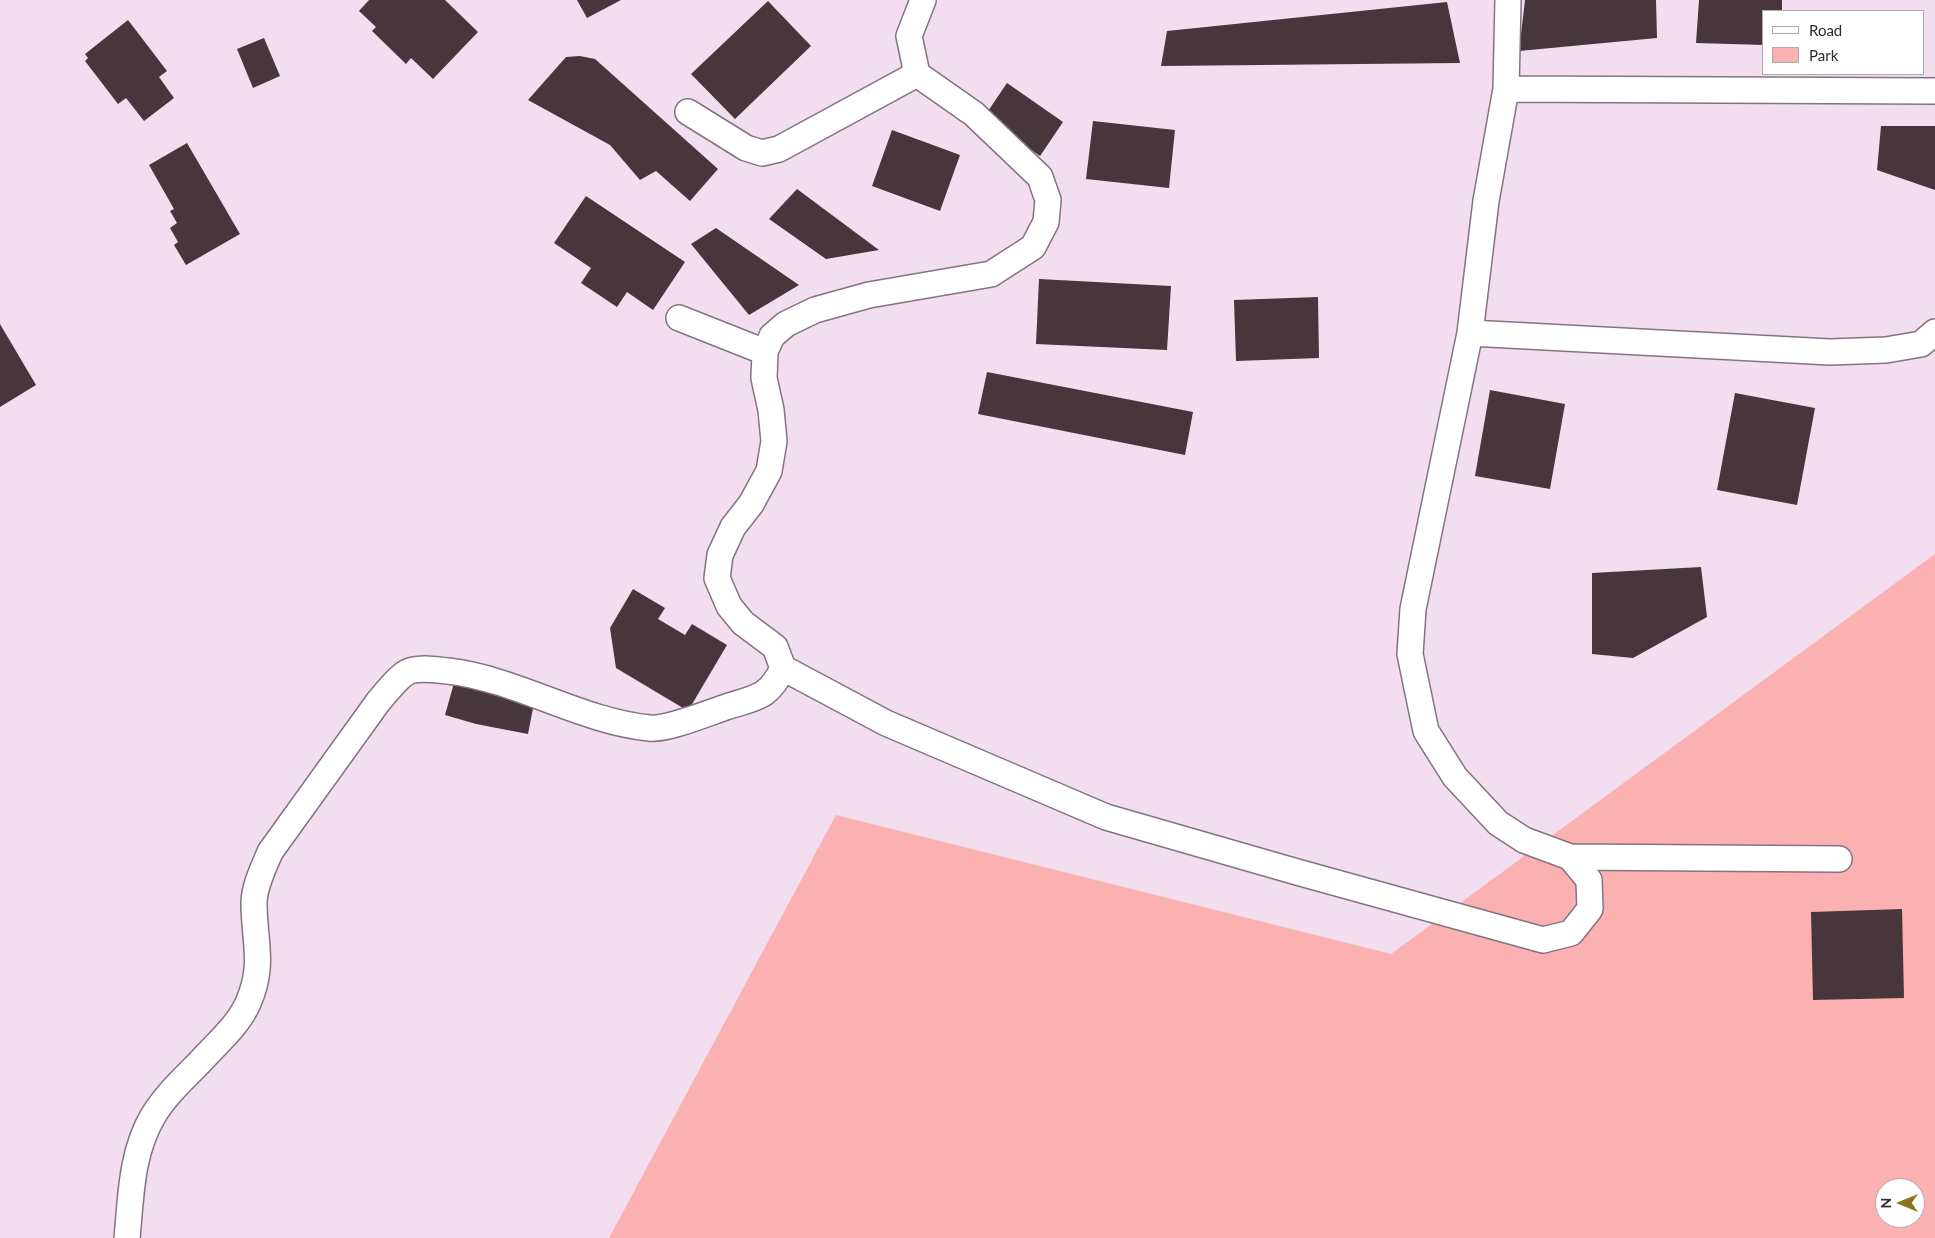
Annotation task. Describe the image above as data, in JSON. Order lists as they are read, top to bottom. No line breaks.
{"legend":["Road","Park"],"north":"left"}
